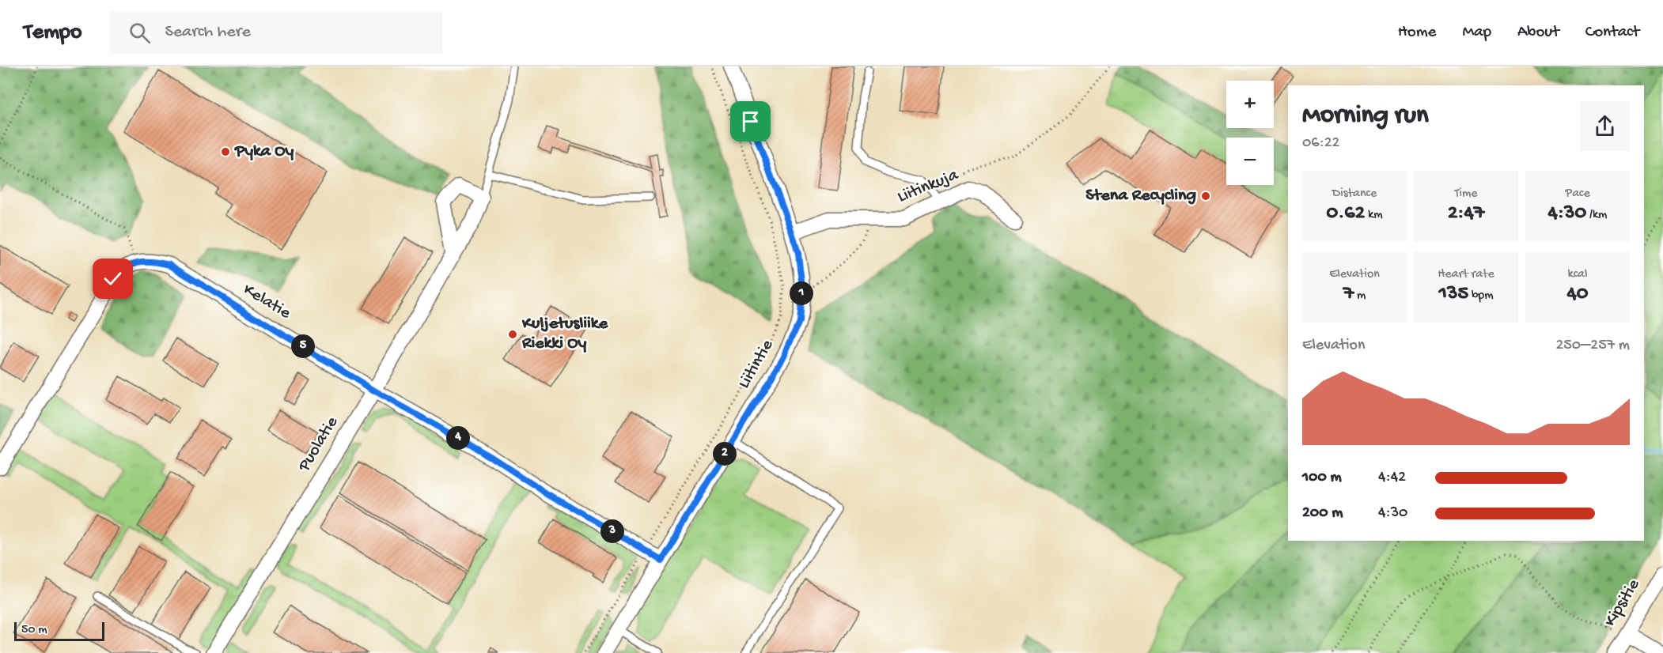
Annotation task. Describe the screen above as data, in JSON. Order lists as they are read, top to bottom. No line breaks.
{"streets":{"street":["Liitinkuja","Kelatie","Liitintie","Puolatie","Kipsitie"]},"crossings":[["Liitinkuja","Liitintie"],["Kelatie","Liitintie"],["Kelatie","Puolatie"]],"places":["Pyka Oy","Stena Recycling","Kuljetusliike Riekki Oy"],"scale_bar":"50 m","page":{"header":"Tempo","search":"Search here","nav":["Home","Map","About","Contact"],"map_buttons":["+","−"],"heading":["Morning run","06:22"],"stats":[["Distance","0.62 km"],["Time","2:47"],["Pace","4:30 /km"],["Elevation","7 m"],["Heart rate","135 bpm"],["kcal","40"]],"pins":["1","5","4","2","3"],"chart":["Elevation","250–257 m"],"list":[{"name":"100 m","note":"4:42"},{"name":"200 m","note":"4:30"}],"scale":"50 m"}}
